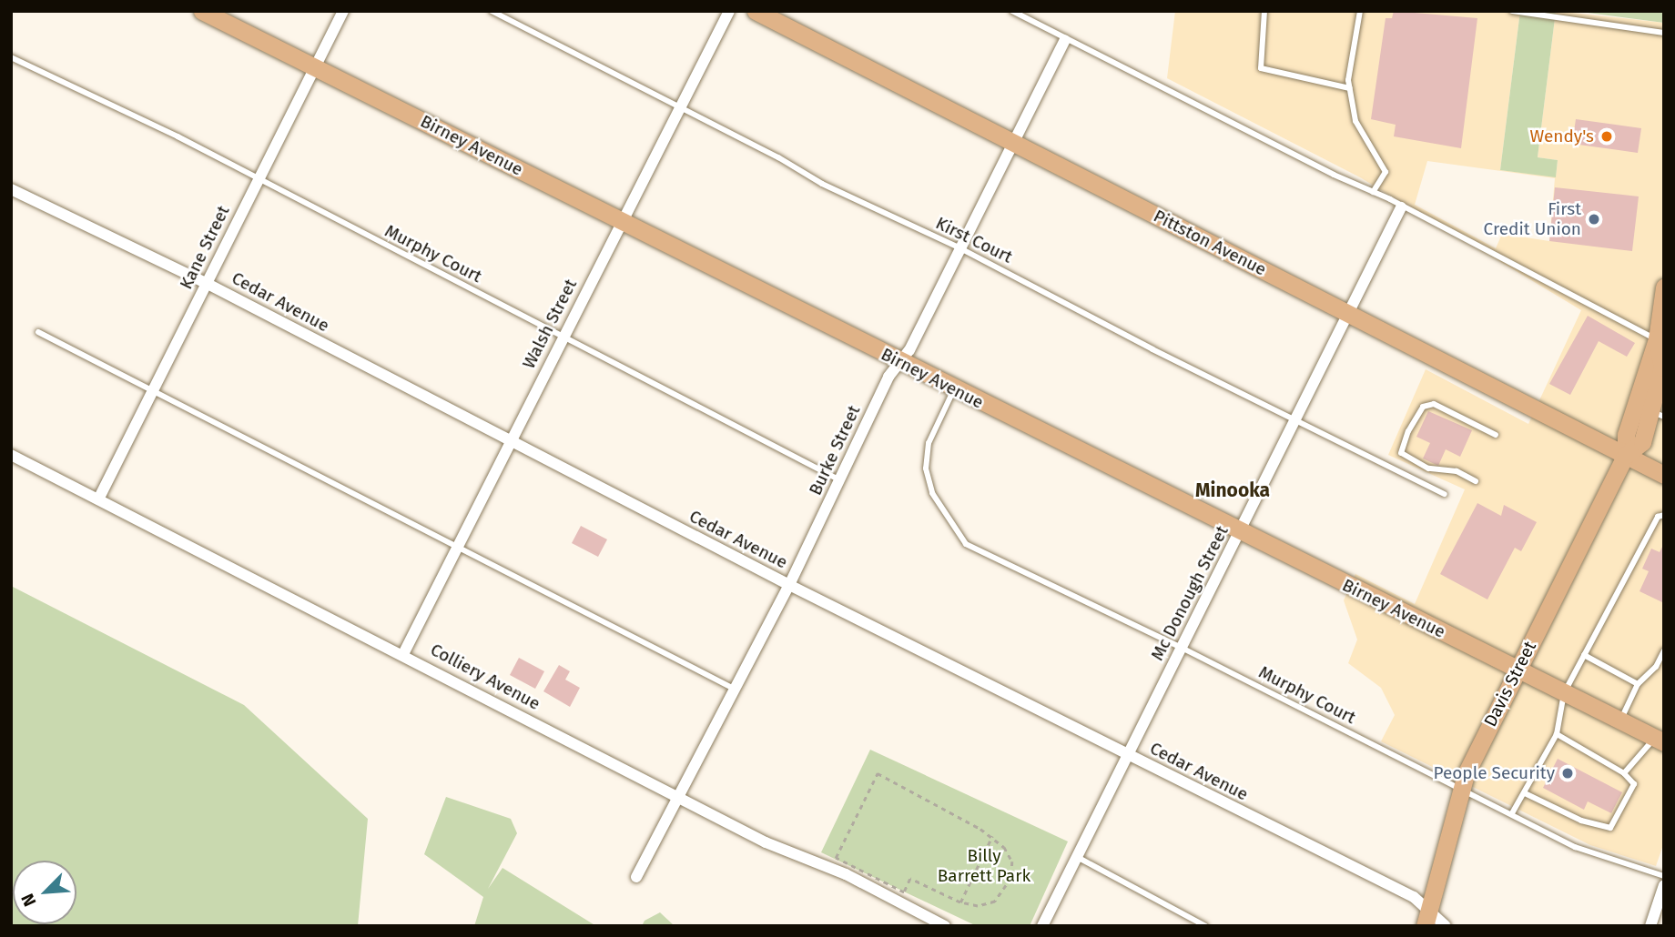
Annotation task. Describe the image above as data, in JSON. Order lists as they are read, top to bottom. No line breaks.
{"streets":{"main road":["Birney Avenue","Pittston Avenue","Davis Street"],"street":["Kane Street","Cedar Avenue","Walsh Street","Burke Street","Mc Donough Street","Colliery Avenue"],"lane":["Kirst Court","Murphy Court"]},"crossings":[["Birney Avenue","Kane Street"],["Birney Avenue","Murphy Court"],["Birney Avenue","Walsh Street"],["Birney Avenue","Burke Street"],["Birney Avenue","Mc Donough Street"],["Birney Avenue","Davis Street"],["Kirst Court","Walsh Street"],["Kirst Court","Burke Street"],["Kirst Court","Mc Donough Street"],["Pittston Avenue","Burke Street"],["Pittston Avenue","Mc Donough Street"],["Pittston Avenue","Davis Street"],["Kane Street","Murphy Court"],["Kane Street","Cedar Avenue"],["Kane Street","Colliery Avenue"],["Murphy Court","Walsh Street"],["Murphy Court","Burke Street"],["Murphy Court","Mc Donough Street"],["Murphy Court","Davis Street"],["Cedar Avenue","Walsh Street"],["Cedar Avenue","Burke Street"],["Cedar Avenue","Mc Donough Street"],["Cedar Avenue","Davis Street"],["Walsh Street","Colliery Avenue"],["Burke Street","Colliery Avenue"]],"districts":["Minooka"],"parks":["Billy Barrett Park"],"places":["Wendy's","First Credit Union","People Security"],"north":"bottom left"}
